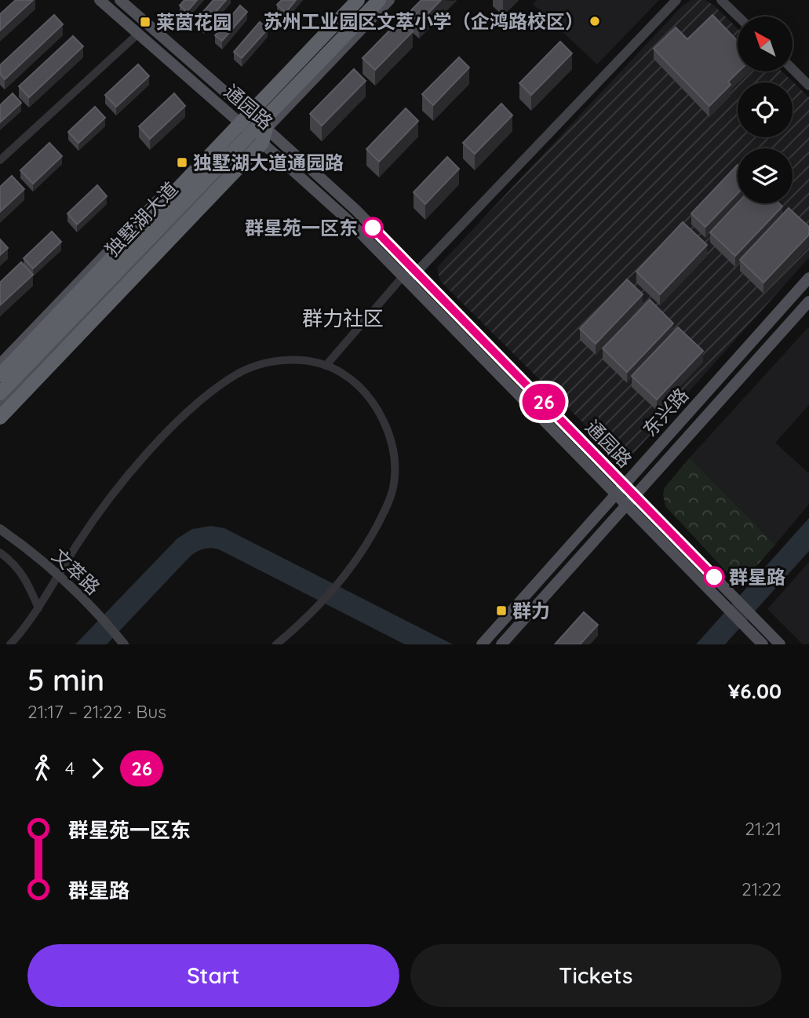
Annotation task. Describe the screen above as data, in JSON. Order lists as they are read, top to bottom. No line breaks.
{"streets":{"highway":["独墅湖大道"],"main road":["通园路","东兴路"],"street":["文萃路"]},"crossings":[["通园路","东兴路"]],"districts":["群力社区"],"places":{"other":["苏州工业园区文萃小学（企鸿路校区）","群星苑一区东","群星路"],"transit":["莱茵花园","独墅湖大道通园路","群力"]},"lines":["bus line 26"],"north":"top left","page":{"on_map":"26","heading":["5 min","21:17 – 21:22 · Bus","¥6.00"],"legs":["4","26"],"list":[{"name":"群星苑一区东","value":"21:21"},{"name":"群星路","value":"21:22"}],"buttons":["Start","Tickets"]}}
